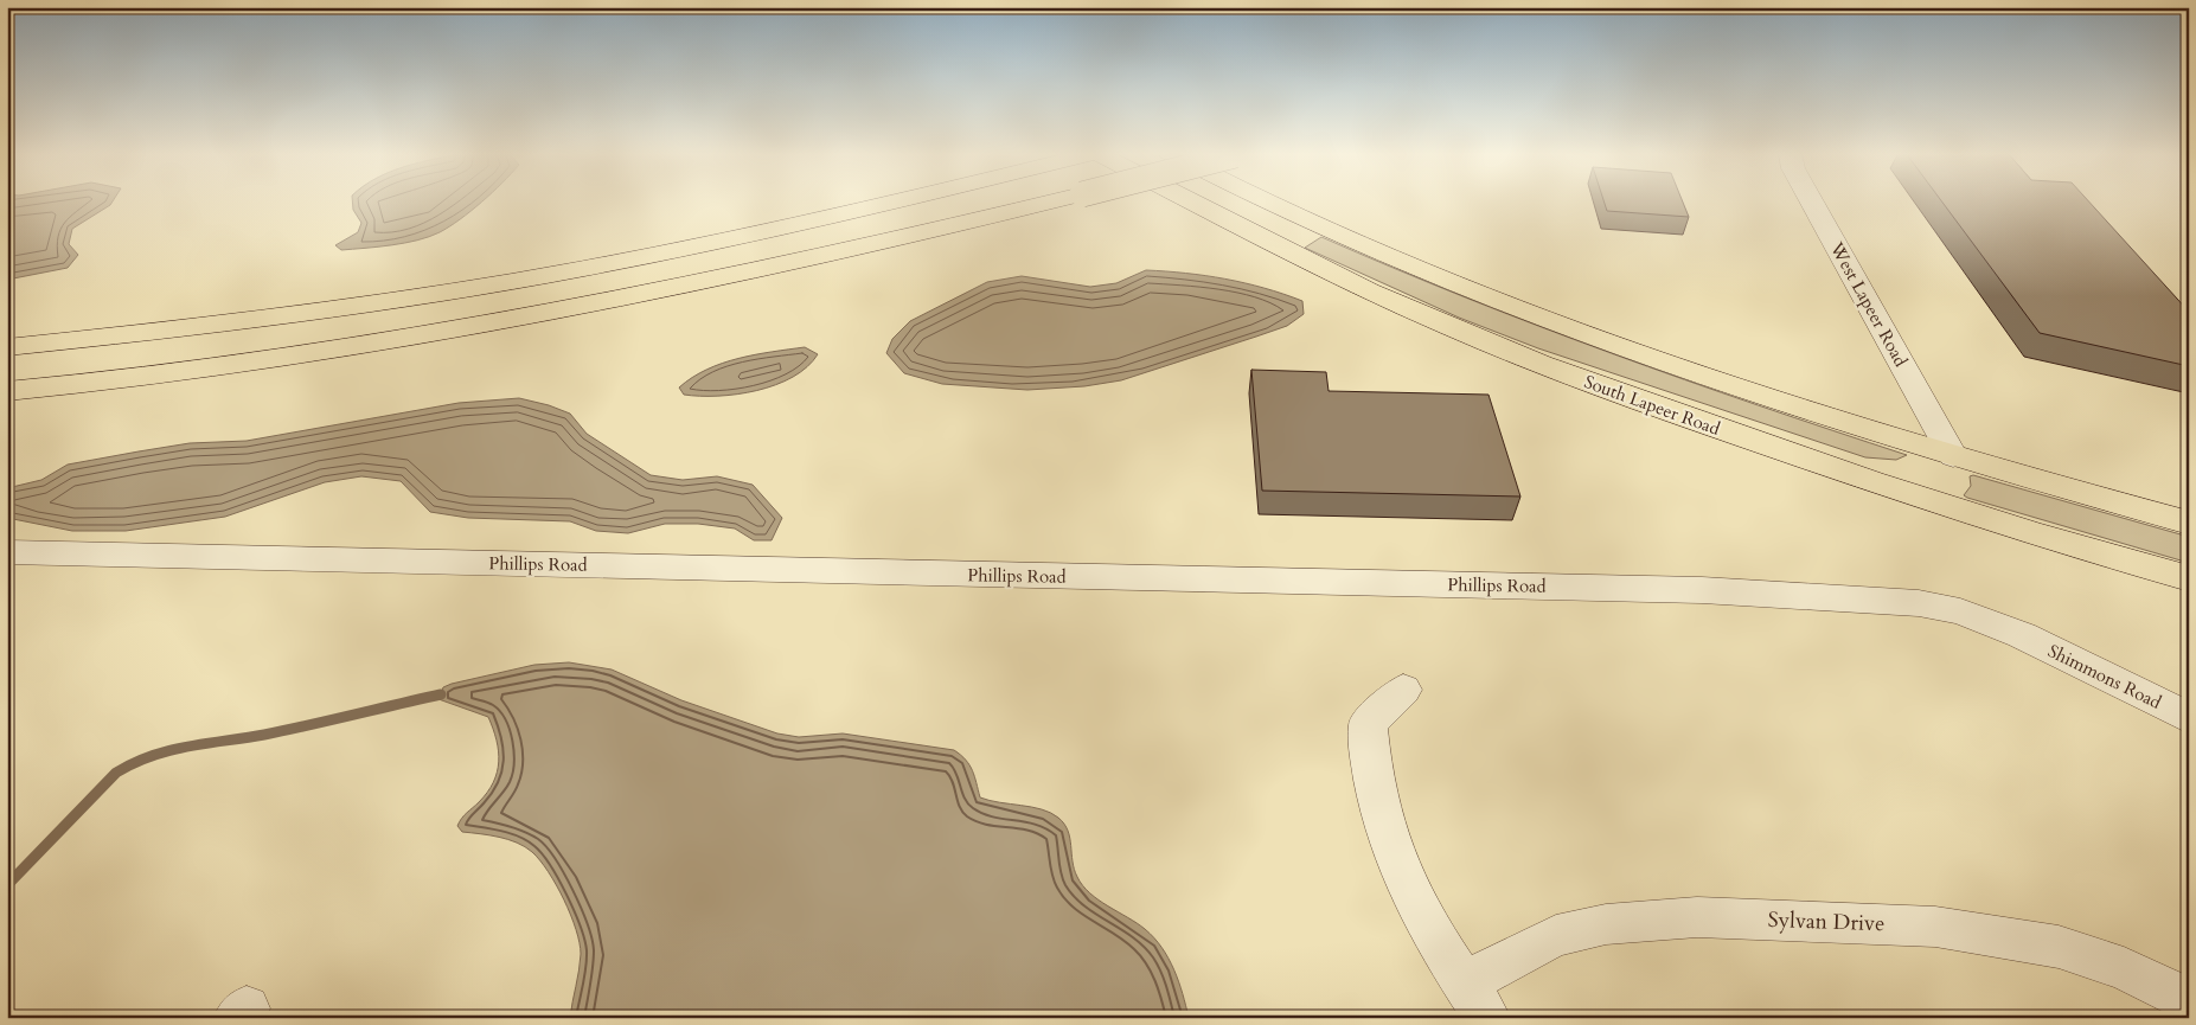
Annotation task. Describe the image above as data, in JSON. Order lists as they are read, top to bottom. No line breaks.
{"streets":{"main road":["South Lapeer Road"],"street":["West Lapeer Road","Phillips Road","Shimmons Road","Sylvan Drive"]},"crossings":[["Phillips Road","Shimmons Road"]]}
